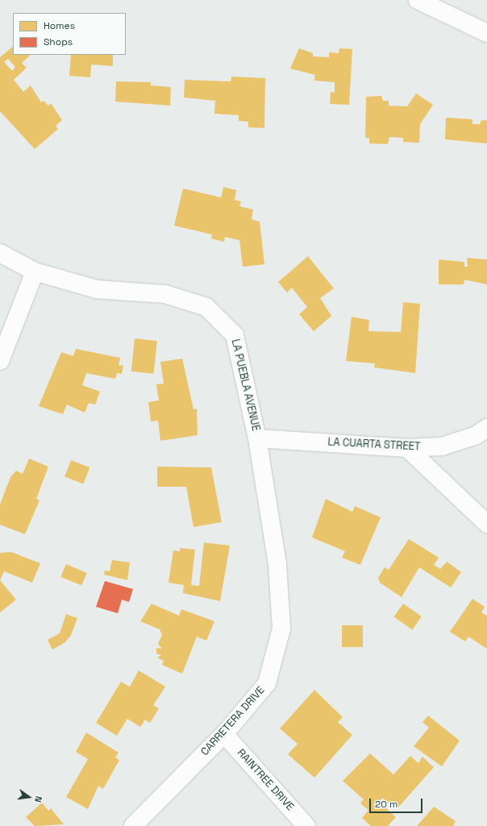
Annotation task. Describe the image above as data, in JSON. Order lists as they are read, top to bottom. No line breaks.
{"streets":{"street":["LA PUEBLA AVENUE","LA CUARTA STREET","CARRETERA DRIVE","RAINTREE DRIVE"]},"crossings":[["LA PUEBLA AVENUE","LA CUARTA STREET"],["LA PUEBLA AVENUE","CARRETERA DRIVE"],["LA CUARTA STREET","CARRETERA DRIVE"],["CARRETERA DRIVE","RAINTREE DRIVE"]],"legend":["Homes","Shops"],"scale_bar":"20 m","north":"right"}
